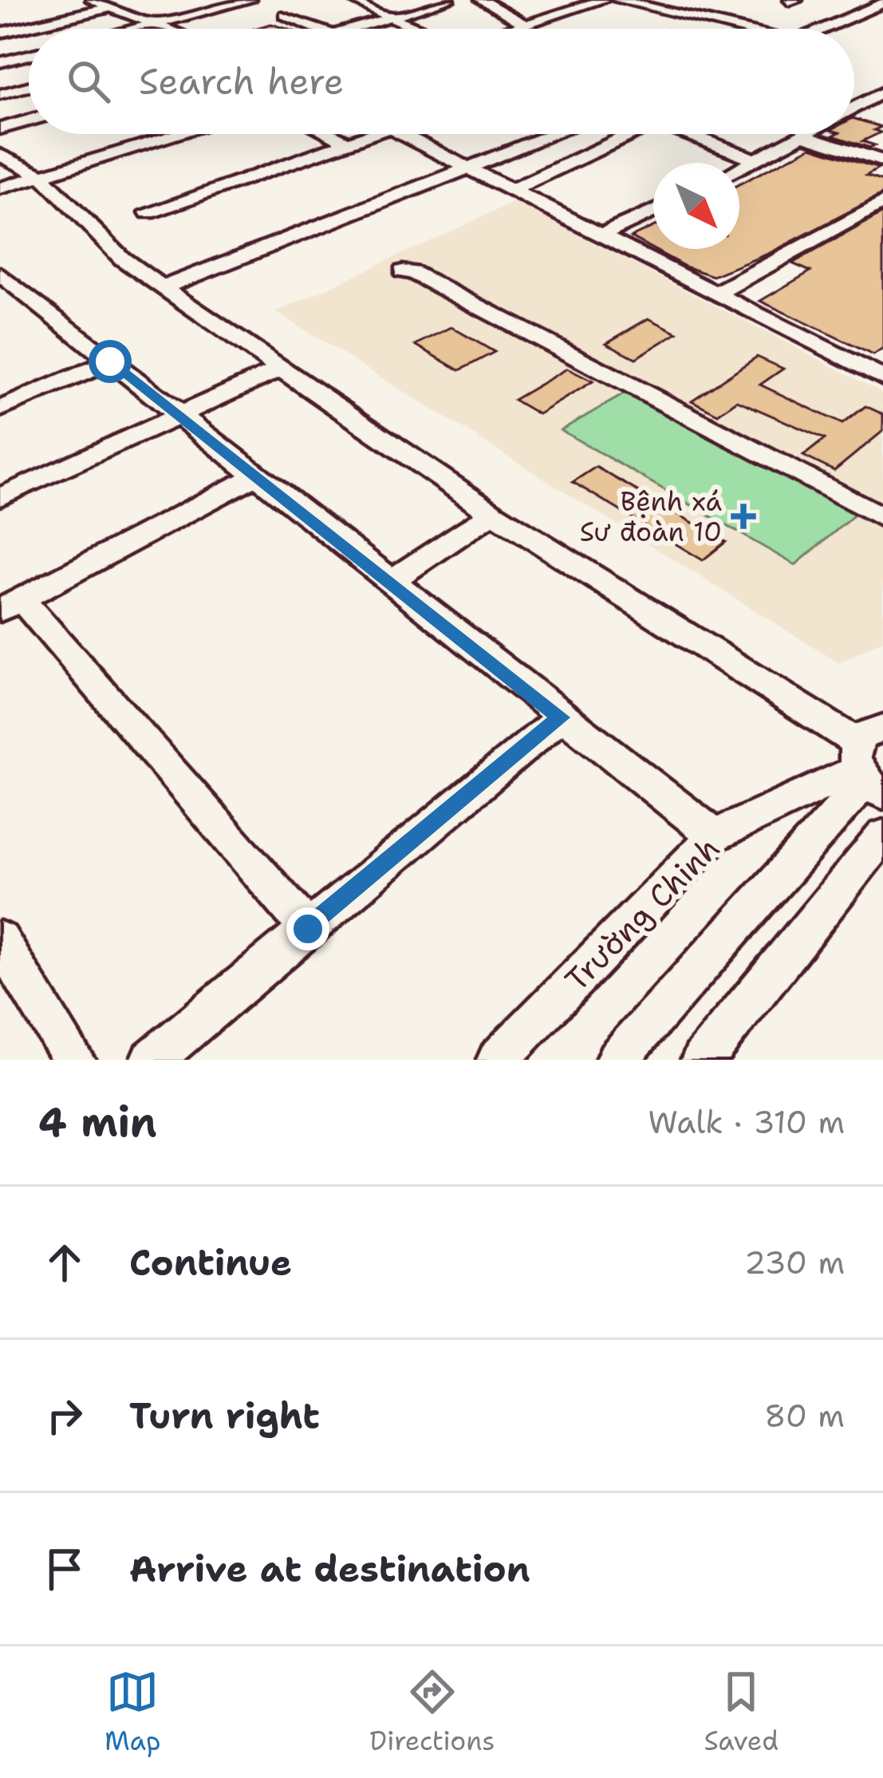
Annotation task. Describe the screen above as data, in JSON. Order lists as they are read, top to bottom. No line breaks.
{"streets":{"street":["Trường Chinh"]},"places":{"health":["Bệnh xá Sư đoàn 10"]},"north":"bottom right","page":{"search":"Search here","heading":["4 min","Walk · 310 m"],"list":[["Continue","230 m"],["Turn right","80 m"],"Arrive at destination"],"nav":["Map","Directions","Saved"]}}
